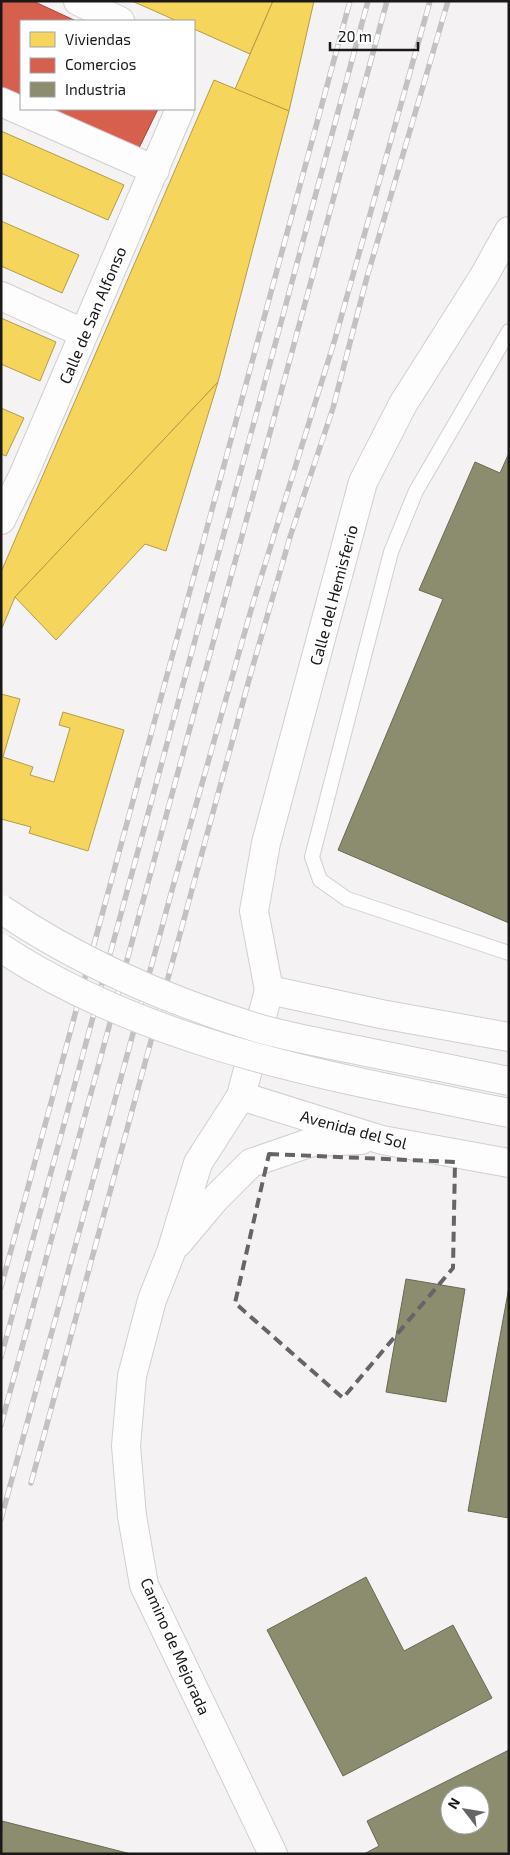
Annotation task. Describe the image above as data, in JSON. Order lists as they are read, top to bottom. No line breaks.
{"streets":{"street":["Calle de San Alfonso","Calle del Hemisferio","Avenida del Sol","Camino de Mejorada"]},"crossings":[["Avenida del Sol","Camino de Mejorada"]],"legend":["Viviendas","Comercios","Industria"],"scale_bar":"20 m","north":"top left"}
